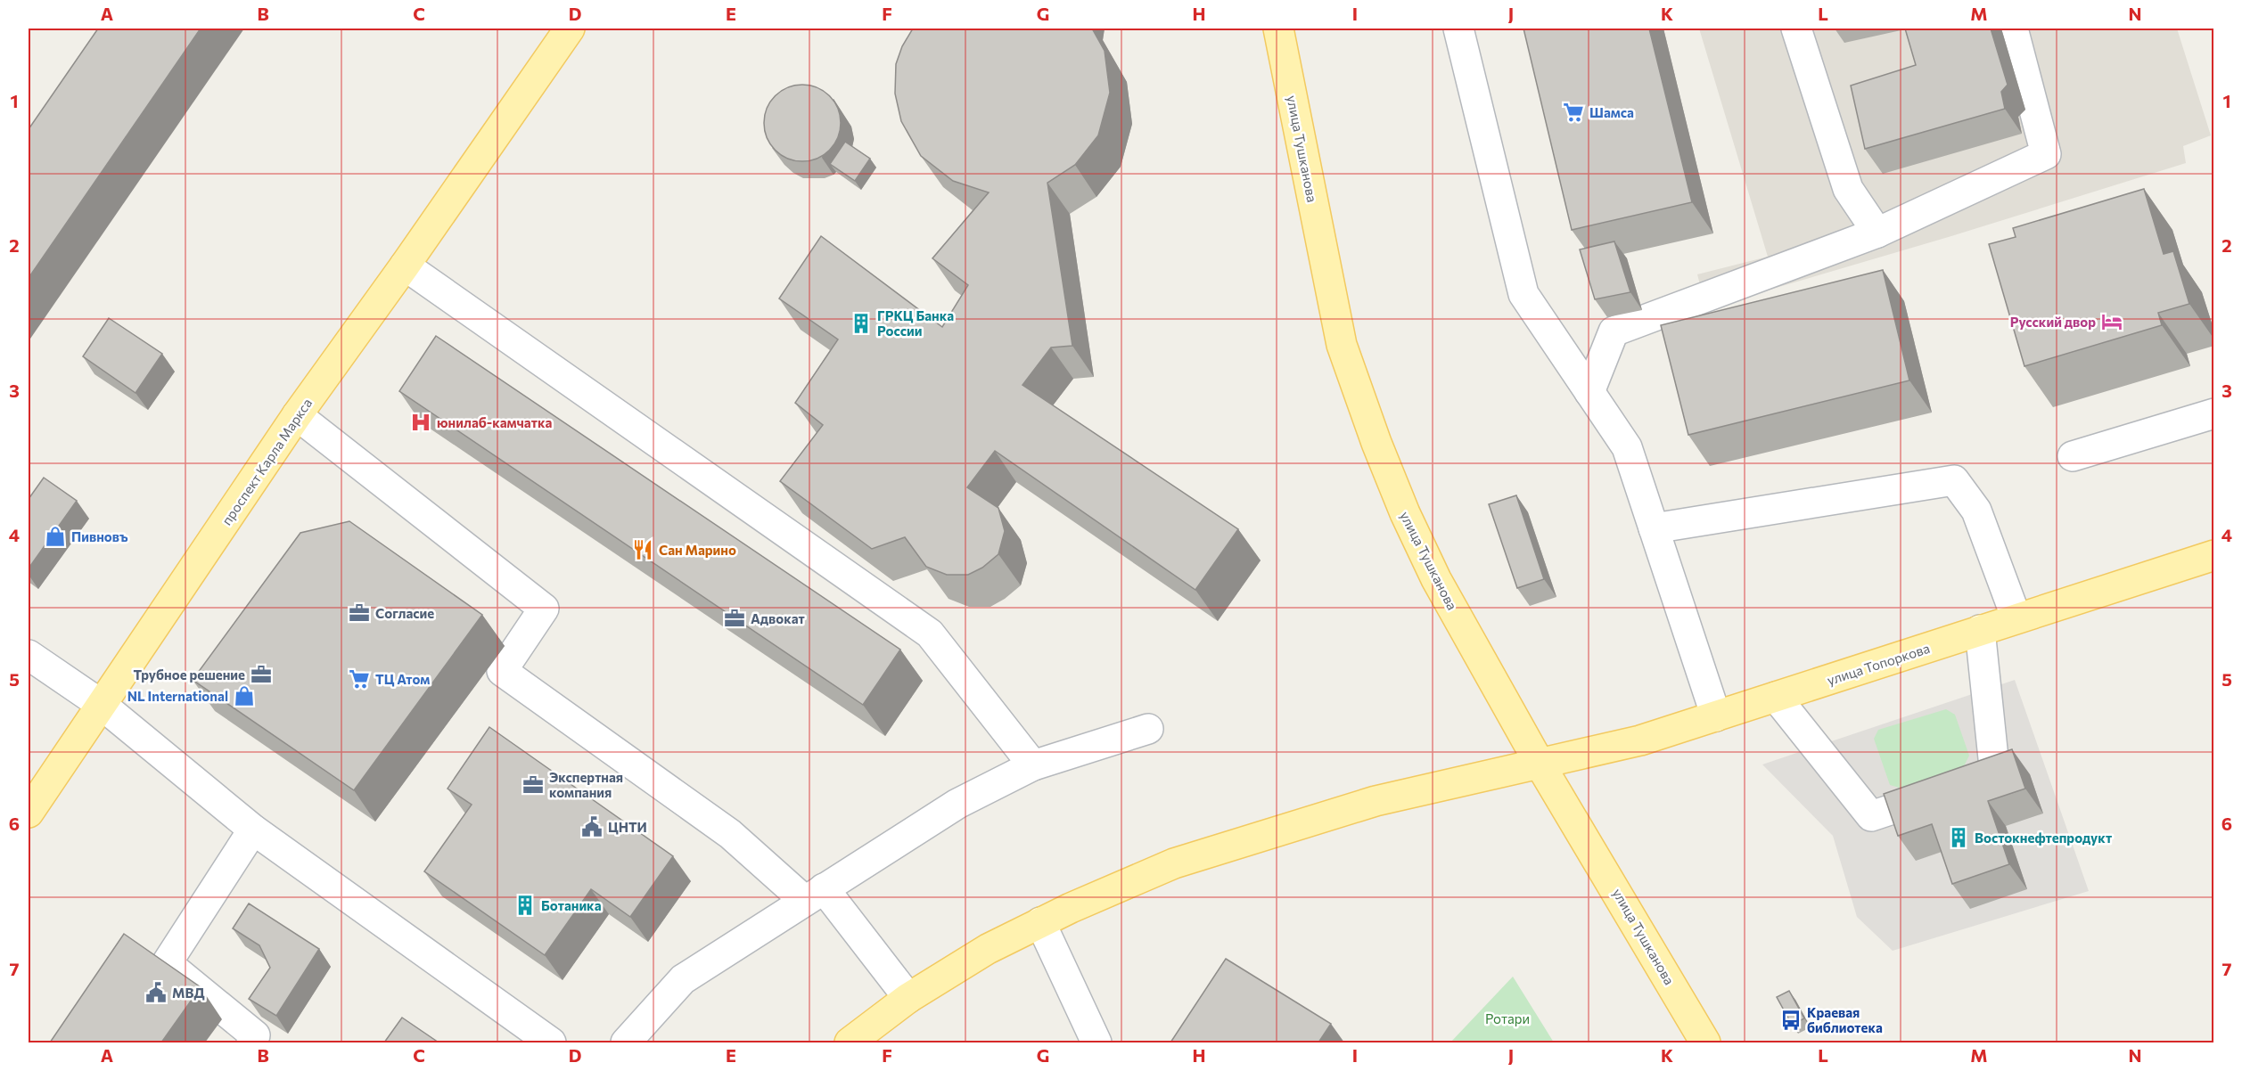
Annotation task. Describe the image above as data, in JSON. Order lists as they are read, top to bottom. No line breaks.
{"streets":{"main road":["улица Тушканова","проспект Карла Маркса","улица Топоркова"]},"crossings":[["улица Тушканова","улица Топоркова"]],"parks":["Ротари"],"places":{"supermarket":["Шамса","ТЦ Атом"],"hotel":["Русский двор"],"building":["ГРКЦ Банка России","Востокнефтепродукт","Ботаника"],"hospital":["юнилаб-камчатка"],"shop":["Пивновъ","NL International"],"restaurant":["Сан Марино"],"office":["Согласие","Адвокат","Трубное решение","Экспертная компания"],"public building":["ЦНТИ","МВД"],"bus stop":["Краевая библиотека"]},"grid":{"columns":["A","B","C","D","E","F","G","H","I","J","K","L","M","N"],"rows":["1","2","3","4","5","6","7"]}}
